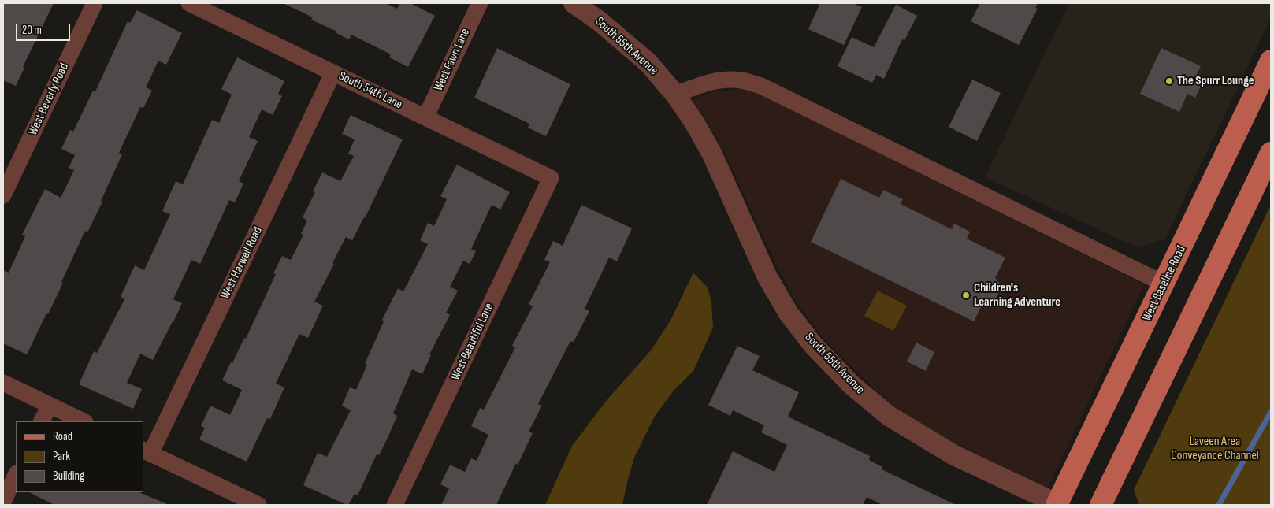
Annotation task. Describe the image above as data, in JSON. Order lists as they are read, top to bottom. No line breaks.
{"streets":{"main road":["West Baseline Road"],"street":["South 55th Avenue","West Fawn Lane","South 54th Lane","West Beverly Road","West Harwell Road","West Beautiful Lane"]},"crossings":[["South 55th Avenue","West Baseline Road"],["West Fawn Lane","South 54th Lane"],["South 54th Lane","West Harwell Road"],["South 54th Lane","West Beautiful Lane"]],"parks":["Laveen Area Conveyance Channel"],"places":["The Spurr Lounge","Children's Learning Adventure"],"legend":["Road","Park","Building"],"scale_bar":"20 m"}
